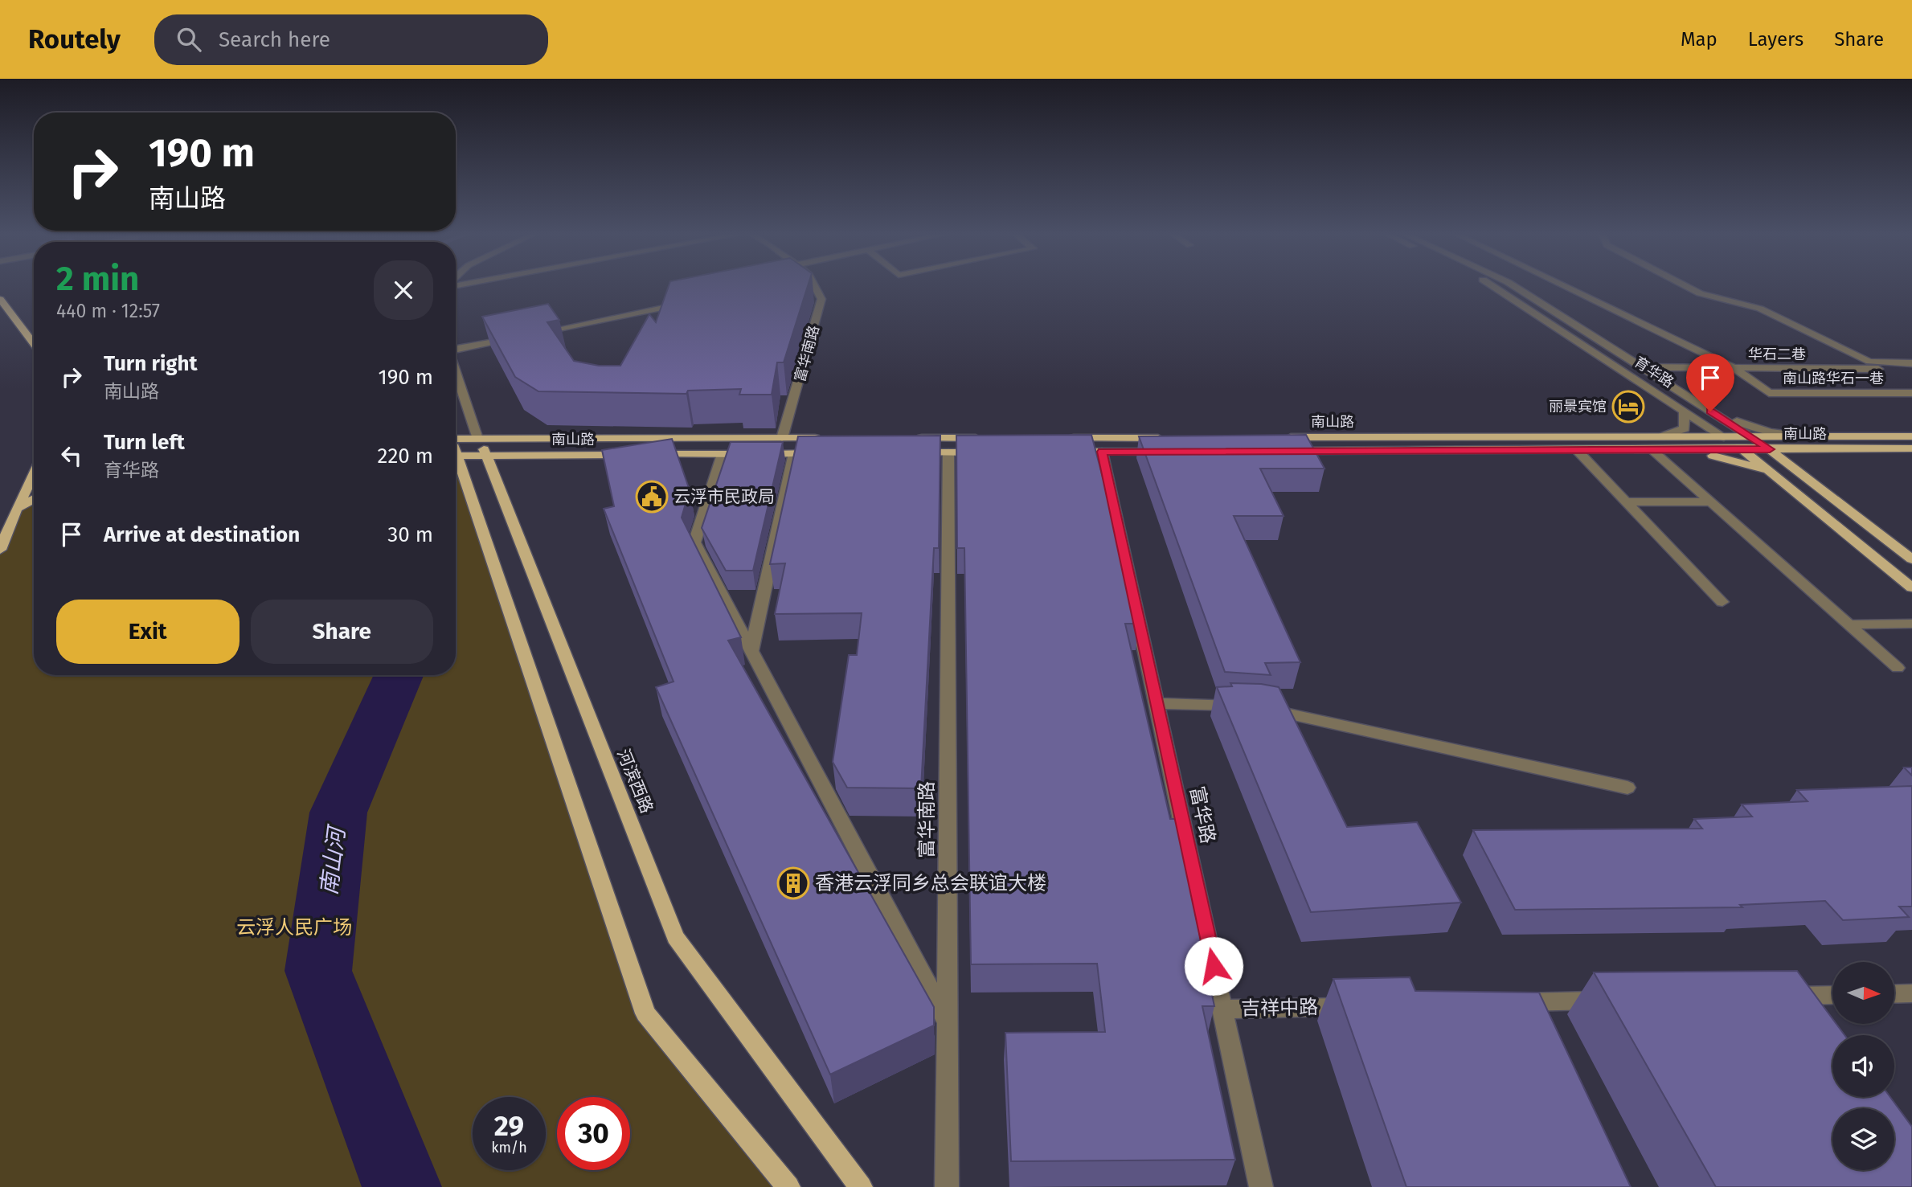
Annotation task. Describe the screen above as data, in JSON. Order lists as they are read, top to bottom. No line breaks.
{"streets":{"main road":["育华路","南山路","河滨西路"],"street":["富华南路","华石二巷","南山路华石一巷","富华路","吉祥中路"]},"crossings":[["富华南路","南山路"],["华石二巷","育华路"],["华石二巷","南山路华石一巷"],["育华路","南山路"],["南山路","河滨西路"],["富华路","吉祥中路"]],"water":["南山河"],"parks":["云浮人民广场"],"places":{"hotel":["丽景宾馆"],"public building":["云浮市民政局"],"building":["香港云浮同乡总会联谊大楼"]},"north":"right","page":{"header":"Routely","search":"Search here","nav":["Map","Layers","Share"],"turn":["190 m","南山路"],"heading":["2 min","440 m · 12:57"],"list":[{"name":"Turn right","note":"南山路","value":"190 m"},{"name":"Turn left","note":"育华路","value":"220 m"},{"name":"Arrive at destination","value":"30 m"}],"buttons":["Exit","Share"],"speed":"29 km/h","limit":"30"}}
